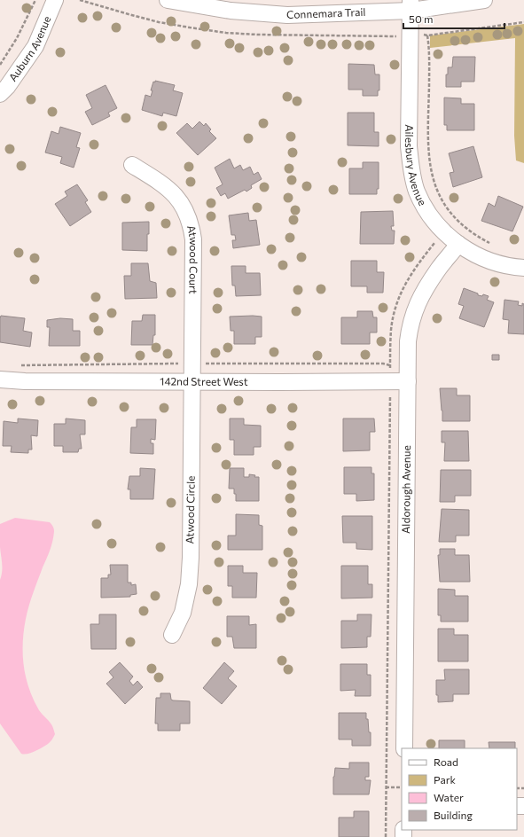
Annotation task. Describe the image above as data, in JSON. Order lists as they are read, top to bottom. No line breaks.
{"streets":{"street":["Connemara Trail","Auburn Avenue","Ailesbury Avenue","Atwood Court","142nd Street West","Aldorough Avenue","Atwood Circle"]},"crossings":[["Connemara Trail","Ailesbury Avenue"],["Ailesbury Avenue","Aldorough Avenue"],["Atwood Court","142nd Street West"],["Atwood Court","Atwood Circle"],["142nd Street West","Aldorough Avenue"],["142nd Street West","Atwood Circle"]],"legend":["Road","Park","Water","Building"],"scale_bar":"50 m"}
